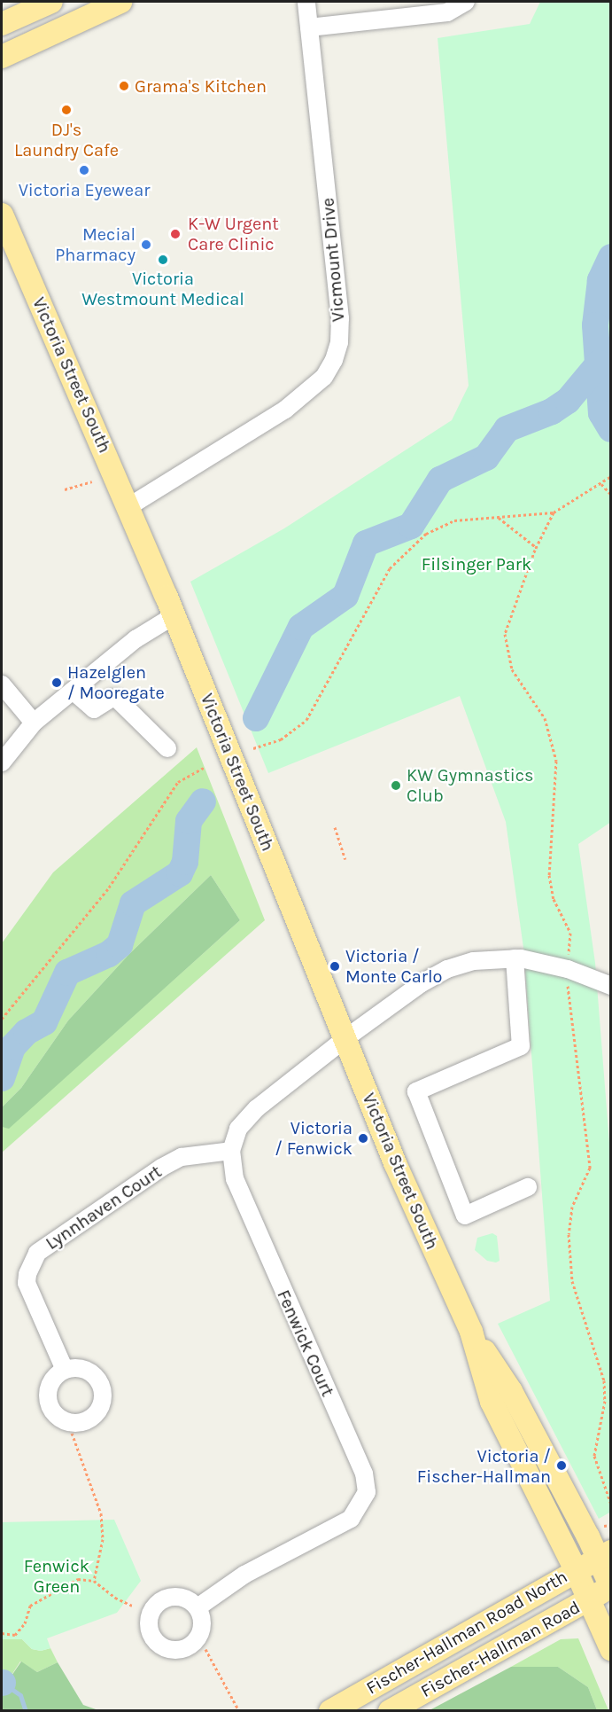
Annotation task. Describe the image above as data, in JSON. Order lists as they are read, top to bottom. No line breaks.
{"streets":{"main road":["Victoria Street South","Fischer-Hallman Road North","Fischer-Hallman Road"],"street":["Vicmount Drive","Lynnhaven Court","Fenwick Court"]},"crossings":[["Vicmount Drive","Victoria Street South"],["Victoria Street South","Fenwick Court"],["Victoria Street South","Fischer-Hallman Road North"],["Victoria Street South","Fischer-Hallman Road"],["Lynnhaven Court","Fenwick Court"]],"parks":["Filsinger Park","Fenwick Green"],"places":["Grama's Kitchen","DJ's Laundry Cafe","Victoria Eyewear","K-W Urgent Care Clinic","Mecial Pharmacy","Victoria Westmount Medical","Hazelglen / Mooregate","KW Gymnastics Club","Victoria / Monte Carlo","Victoria / Fenwick","Victoria / Fischer-Hallman"]}
